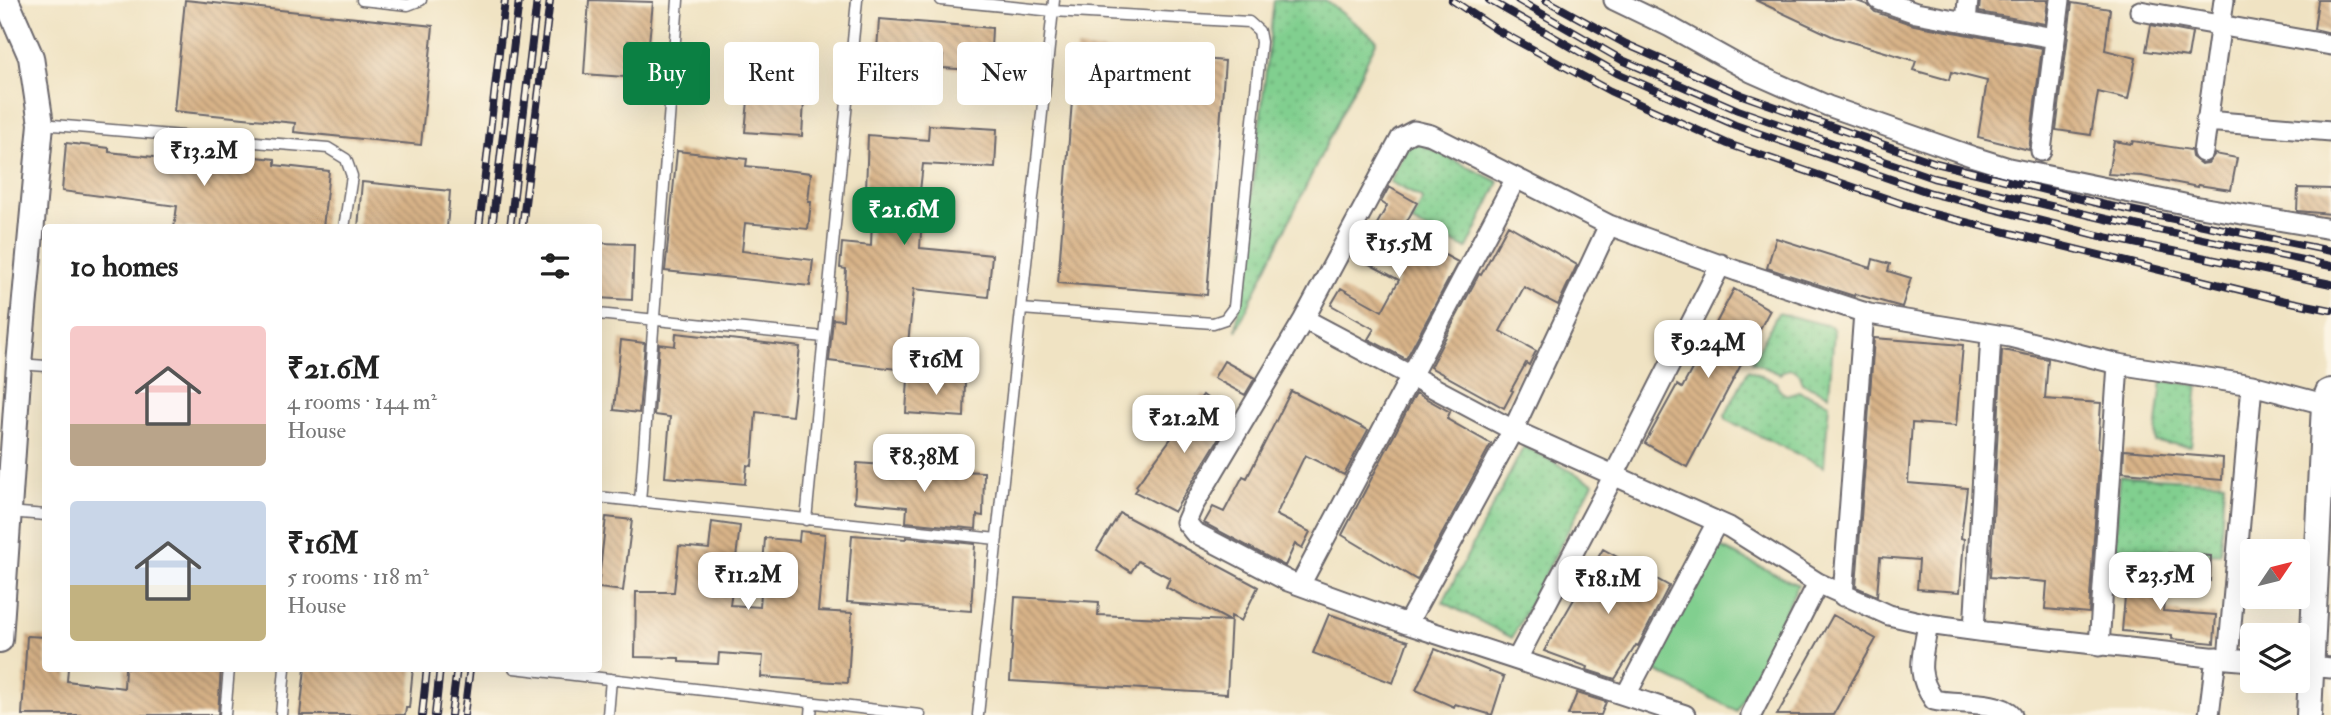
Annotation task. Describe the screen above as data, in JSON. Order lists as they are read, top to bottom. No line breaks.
{"north":"top right","page":{"chip":["Buy","Rent","Filters","New","Apartment"],"price":["₹13.2M","₹21.6M","₹15.5M","₹9.24M","₹16M","₹21.2M","₹8.38M","₹11.2M","₹23.5M","₹18.1M"],"heading":"10 homes","list":[{"name":"₹21.6M","note":"4 rooms · 144 m² · House"},{"name":"₹16M","note":"5 rooms · 118 m² · House"}]}}
